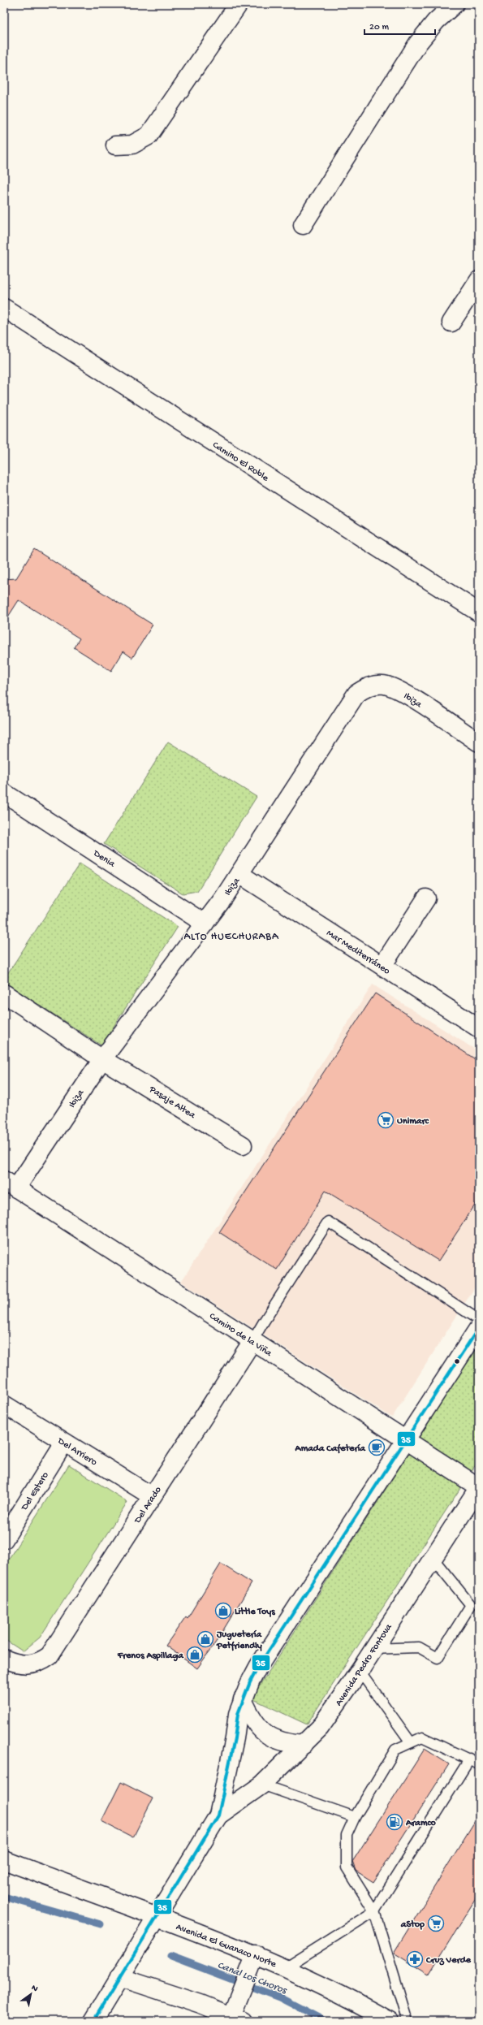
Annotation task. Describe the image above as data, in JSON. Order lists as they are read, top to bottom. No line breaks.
{"streets":{"street":["Camino El Roble","Ibiza","Denia","Mar Mediterráneo","Pasaje Altea","Camino de la Viña","Del Arriero","Del Estero","Del Arado","Avenida Pedro Fontova","Avenida El Guanaco Norte"]},"crossings":[["Ibiza","Denia"],["Ibiza","Mar Mediterráneo"],["Ibiza","Pasaje Altea"],["Ibiza","Camino de la Viña"],["Camino de la Viña","Del Arado"],["Camino de la Viña","Avenida Pedro Fontova"],["Del Arriero","Del Estero"],["Del Arriero","Del Arado"],["Avenida Pedro Fontova","Avenida El Guanaco Norte"]],"districts":["ALTO HUECHURABA"],"water":["Canal Los Choros"],"places":{"supermarket":["Unimarc","aStop"],"cafe":["Amada Cafetería"],"shop":["Little Toys","Juguetería Petfriendly","Frenos Aspillaga"],"fuel station":["Aramco"],"pharmacy":["Cruz Verde"]},"lines":["transit line 35"],"scale_bar":"20 m","north":"top right"}
